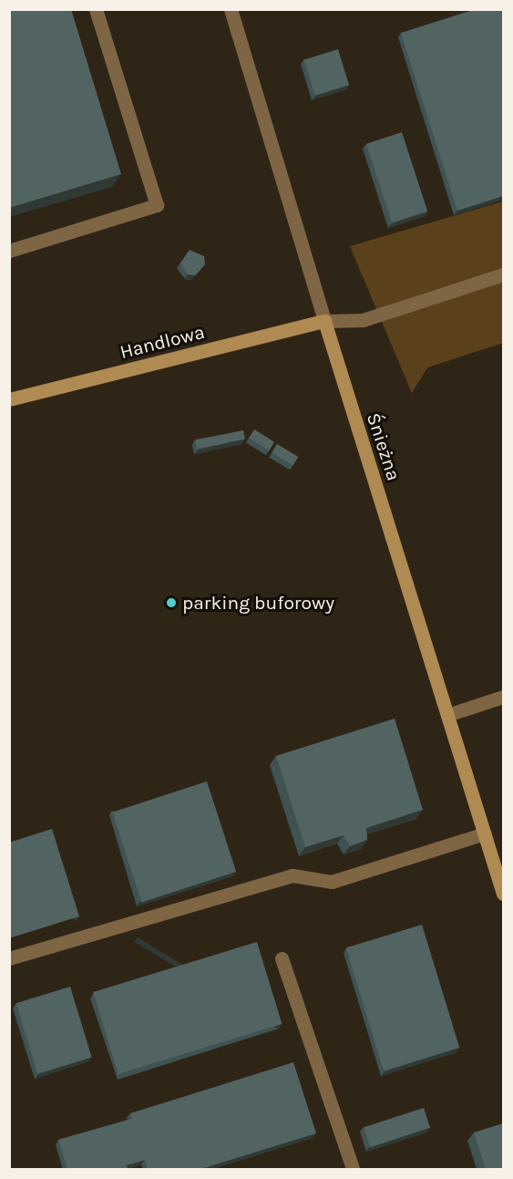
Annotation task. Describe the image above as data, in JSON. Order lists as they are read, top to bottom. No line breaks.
{"streets":{"street":["Handlowa","Śnieżna"]},"crossings":[["Handlowa","Śnieżna"]],"places":["parking buforowy"]}
